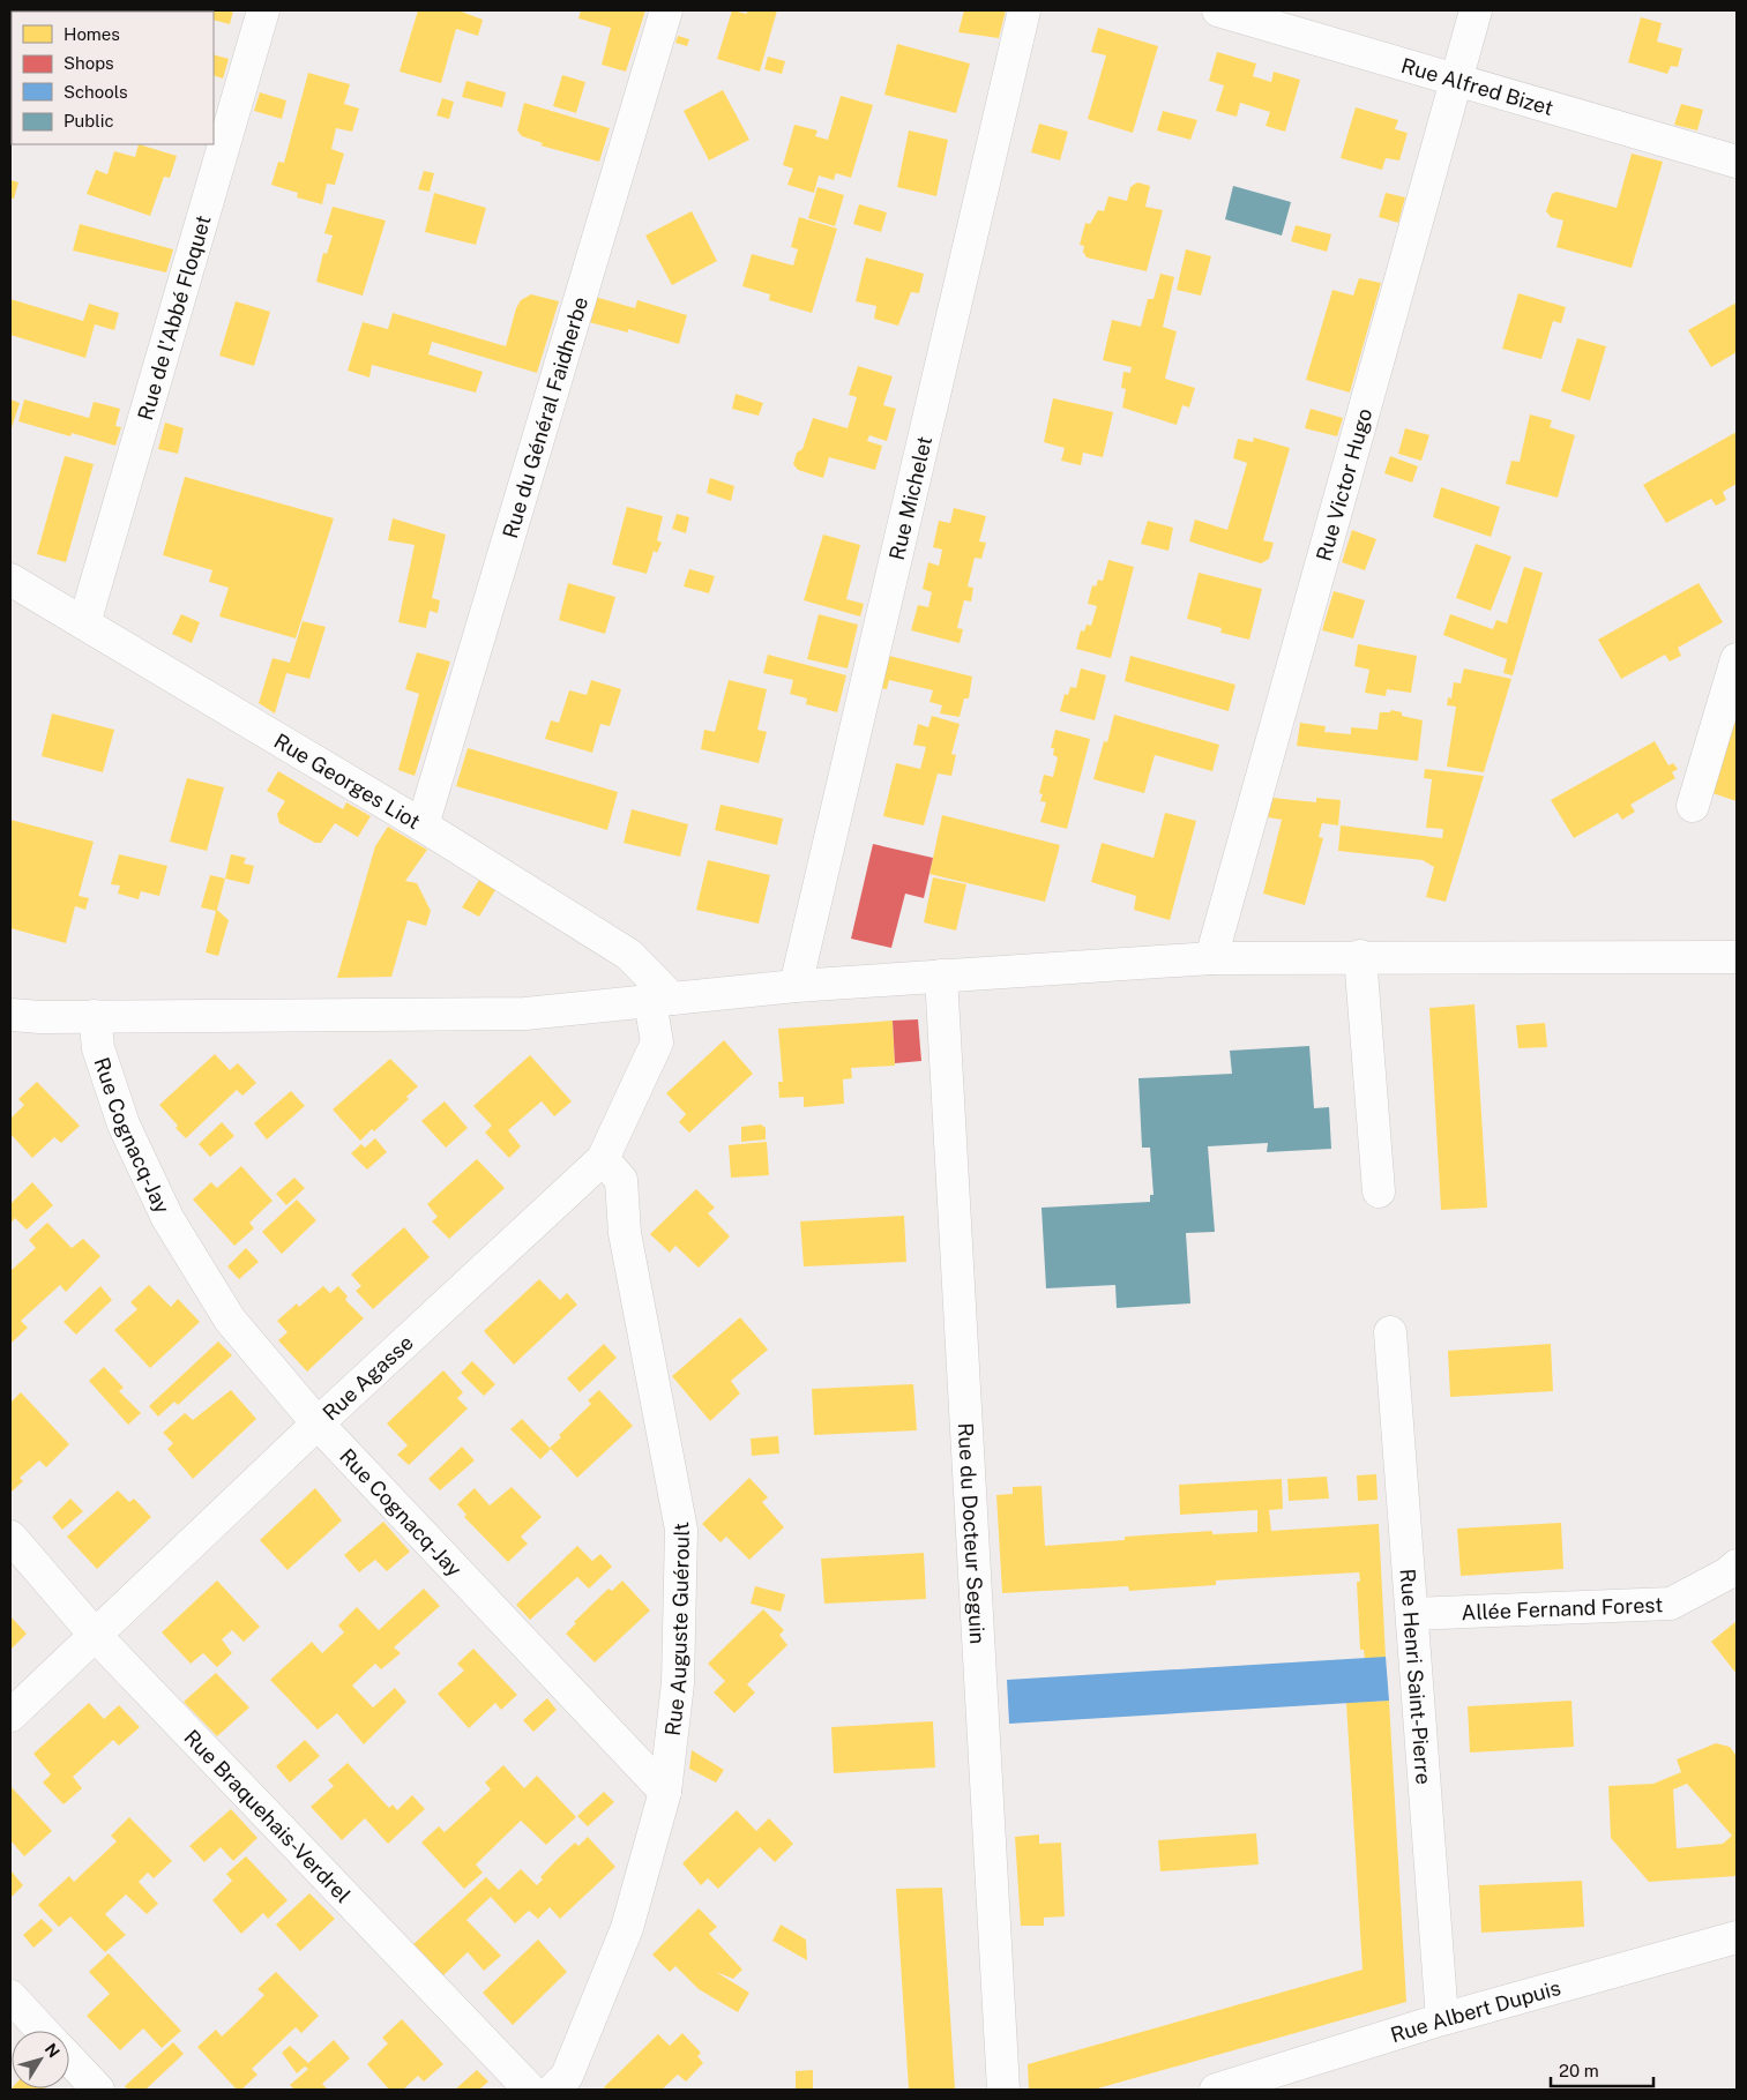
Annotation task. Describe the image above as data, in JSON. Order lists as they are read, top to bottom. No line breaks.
{"streets":{"street":["Rue Alfred Bizet","Rue de l'Abbé Floquet","Rue du Général Faidherbe","Rue Victor Hugo","Rue Michelet","Rue Georges Liot","Rue Cognacq-Jay","Rue Agasse","Rue du Docteur Seguin","Allée Fernand Forest","Rue Auguste Guéroult","Rue Henri Saint-Pierre","Rue Braquehais-Verdrel","Rue Albert Dupuis"]},"crossings":[["Rue Alfred Bizet","Rue Victor Hugo"],["Rue de l'Abbé Floquet","Rue Georges Liot"],["Rue du Général Faidherbe","Rue Georges Liot"],["Rue Georges Liot","Rue Agasse"],["Rue Cognacq-Jay","Rue Agasse"],["Rue Cognacq-Jay","Rue Auguste Guéroult"],["Rue Agasse","Rue Auguste Guéroult"],["Rue Agasse","Rue Braquehais-Verdrel"],["Allée Fernand Forest","Rue Henri Saint-Pierre"],["Rue Henri Saint-Pierre","Rue Albert Dupuis"]],"legend":["Homes","Shops","Schools","Public"],"scale_bar":"20 m","north":"top right"}
